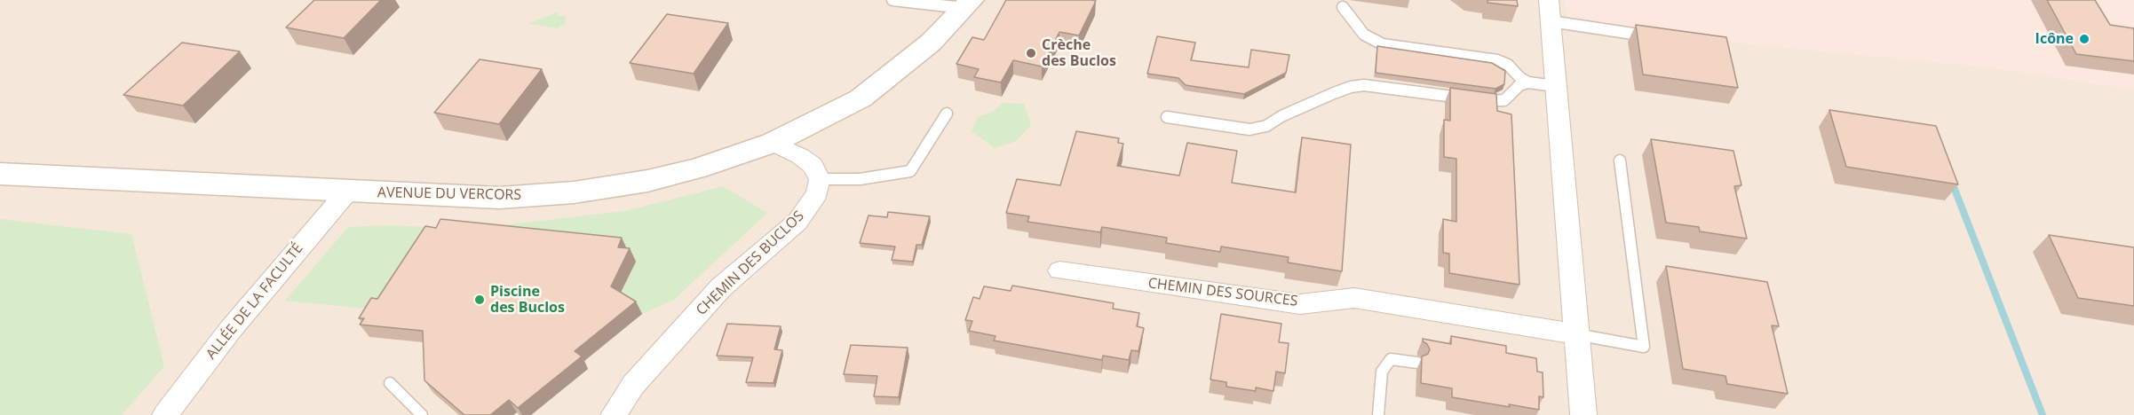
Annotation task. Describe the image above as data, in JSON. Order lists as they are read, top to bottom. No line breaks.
{"streets":{"street":["AVENUE DU VERCORS","CHEMIN DES BUCLOS","CHEMIN DES SOURCES","ALLÉE DE LA FACULTÉ"]},"crossings":[["AVENUE DU VERCORS","ALLÉE DE LA FACULTÉ"]],"places":["Icône","Crèche des Buclos","Piscine des Buclos"]}
